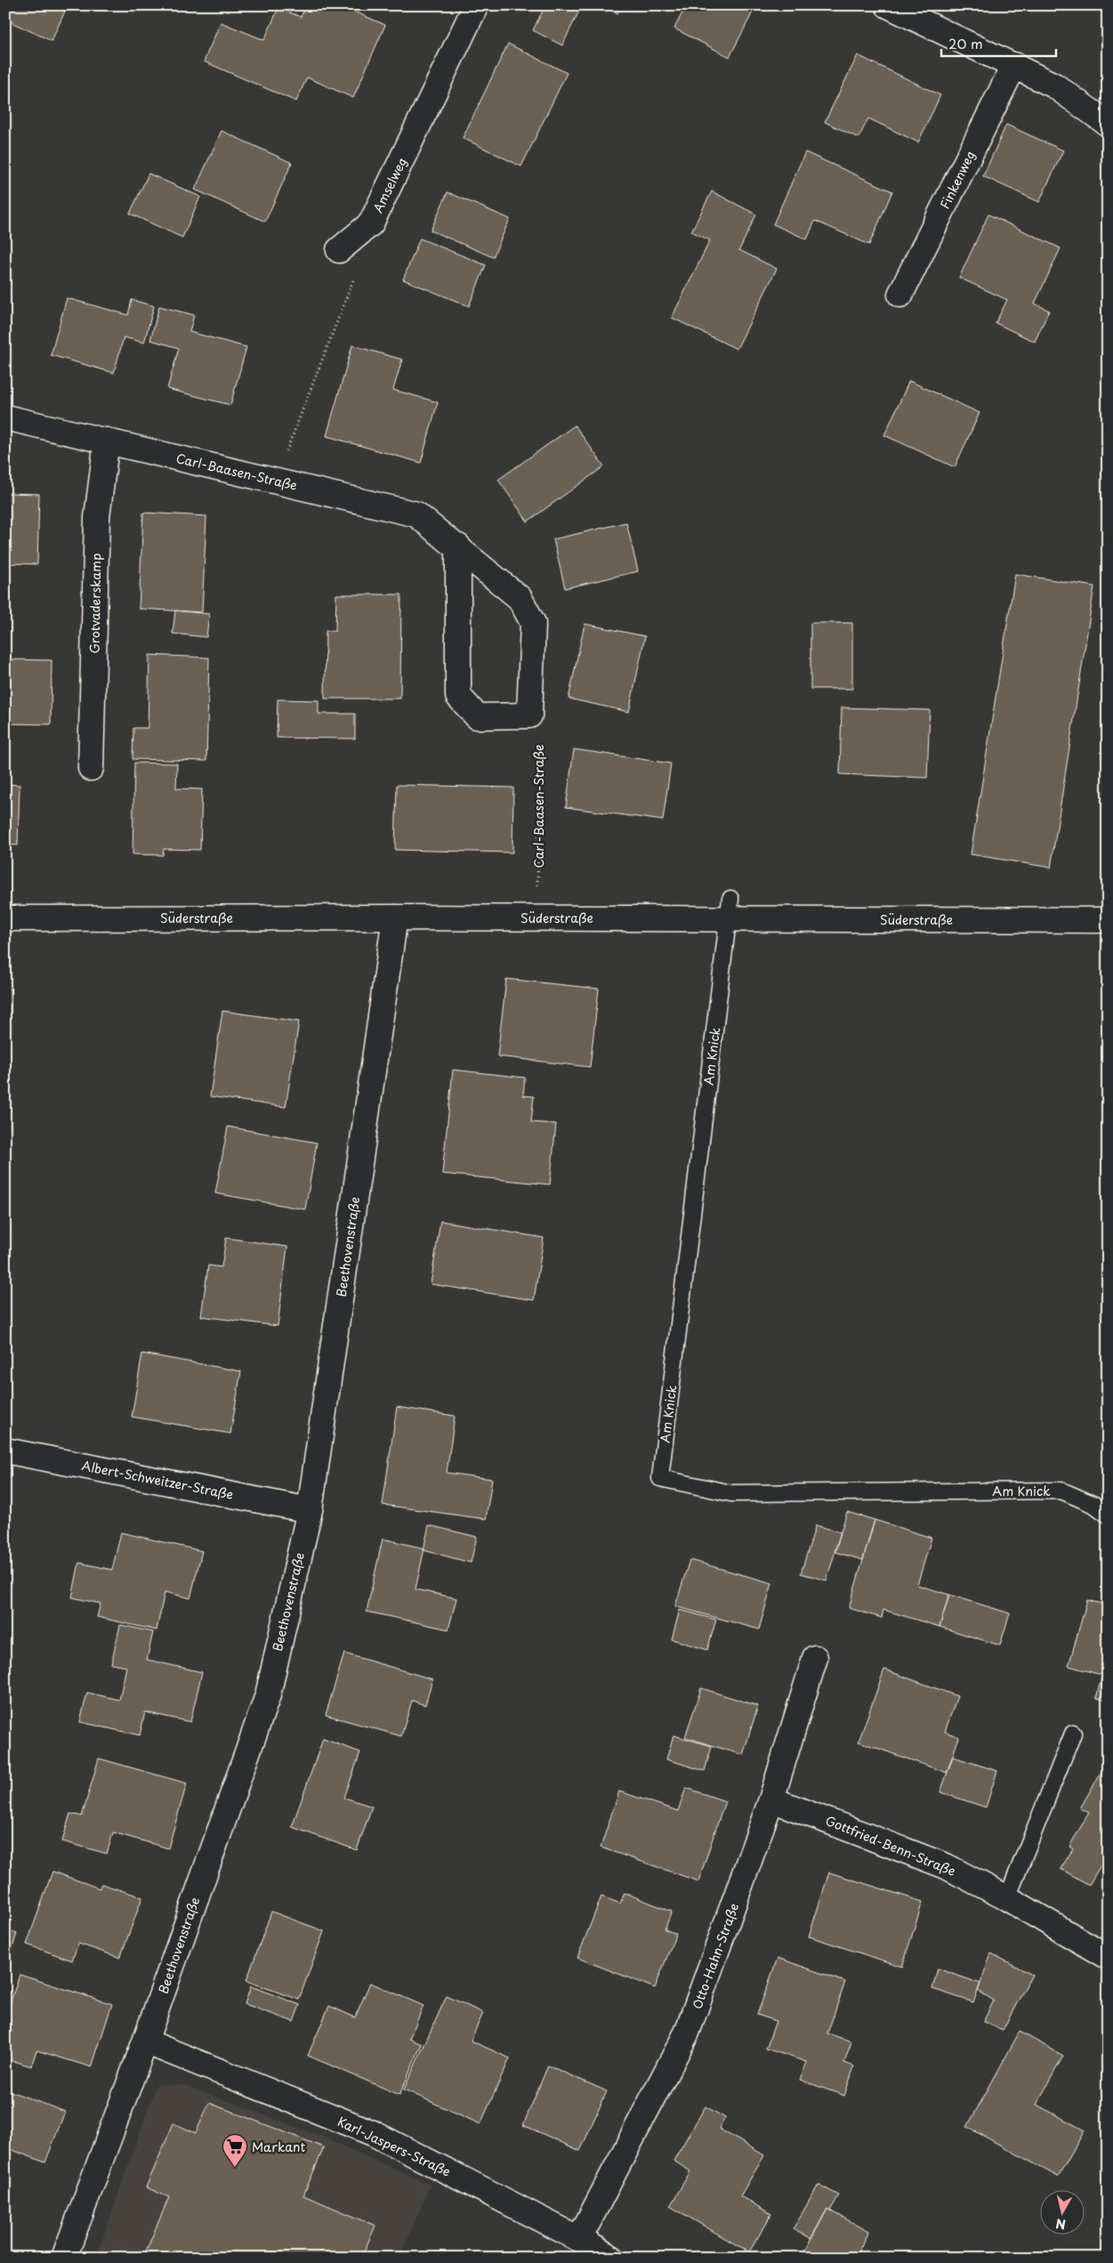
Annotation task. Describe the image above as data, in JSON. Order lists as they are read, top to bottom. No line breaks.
{"streets":{"street":["Finkenweg","Amselweg","Carl-Baasen-Straße","Grotvaderskamp","Süderstraße","Beethovenstraße","Albert-Schweitzer-Straße","Gottfried-Benn-Straße","Otto-Hahn-Straße","Karl-Jaspers-Straße"],"lane":["Am Knick"]},"crossings":[["Carl-Baasen-Straße","Grotvaderskamp"],["Süderstraße","Am Knick"],["Süderstraße","Beethovenstraße"],["Beethovenstraße","Albert-Schweitzer-Straße"],["Beethovenstraße","Karl-Jaspers-Straße"],["Gottfried-Benn-Straße","Otto-Hahn-Straße"],["Otto-Hahn-Straße","Karl-Jaspers-Straße"]],"places":{"supermarket":["Markant"]},"scale_bar":"20 m","north":"bottom"}
